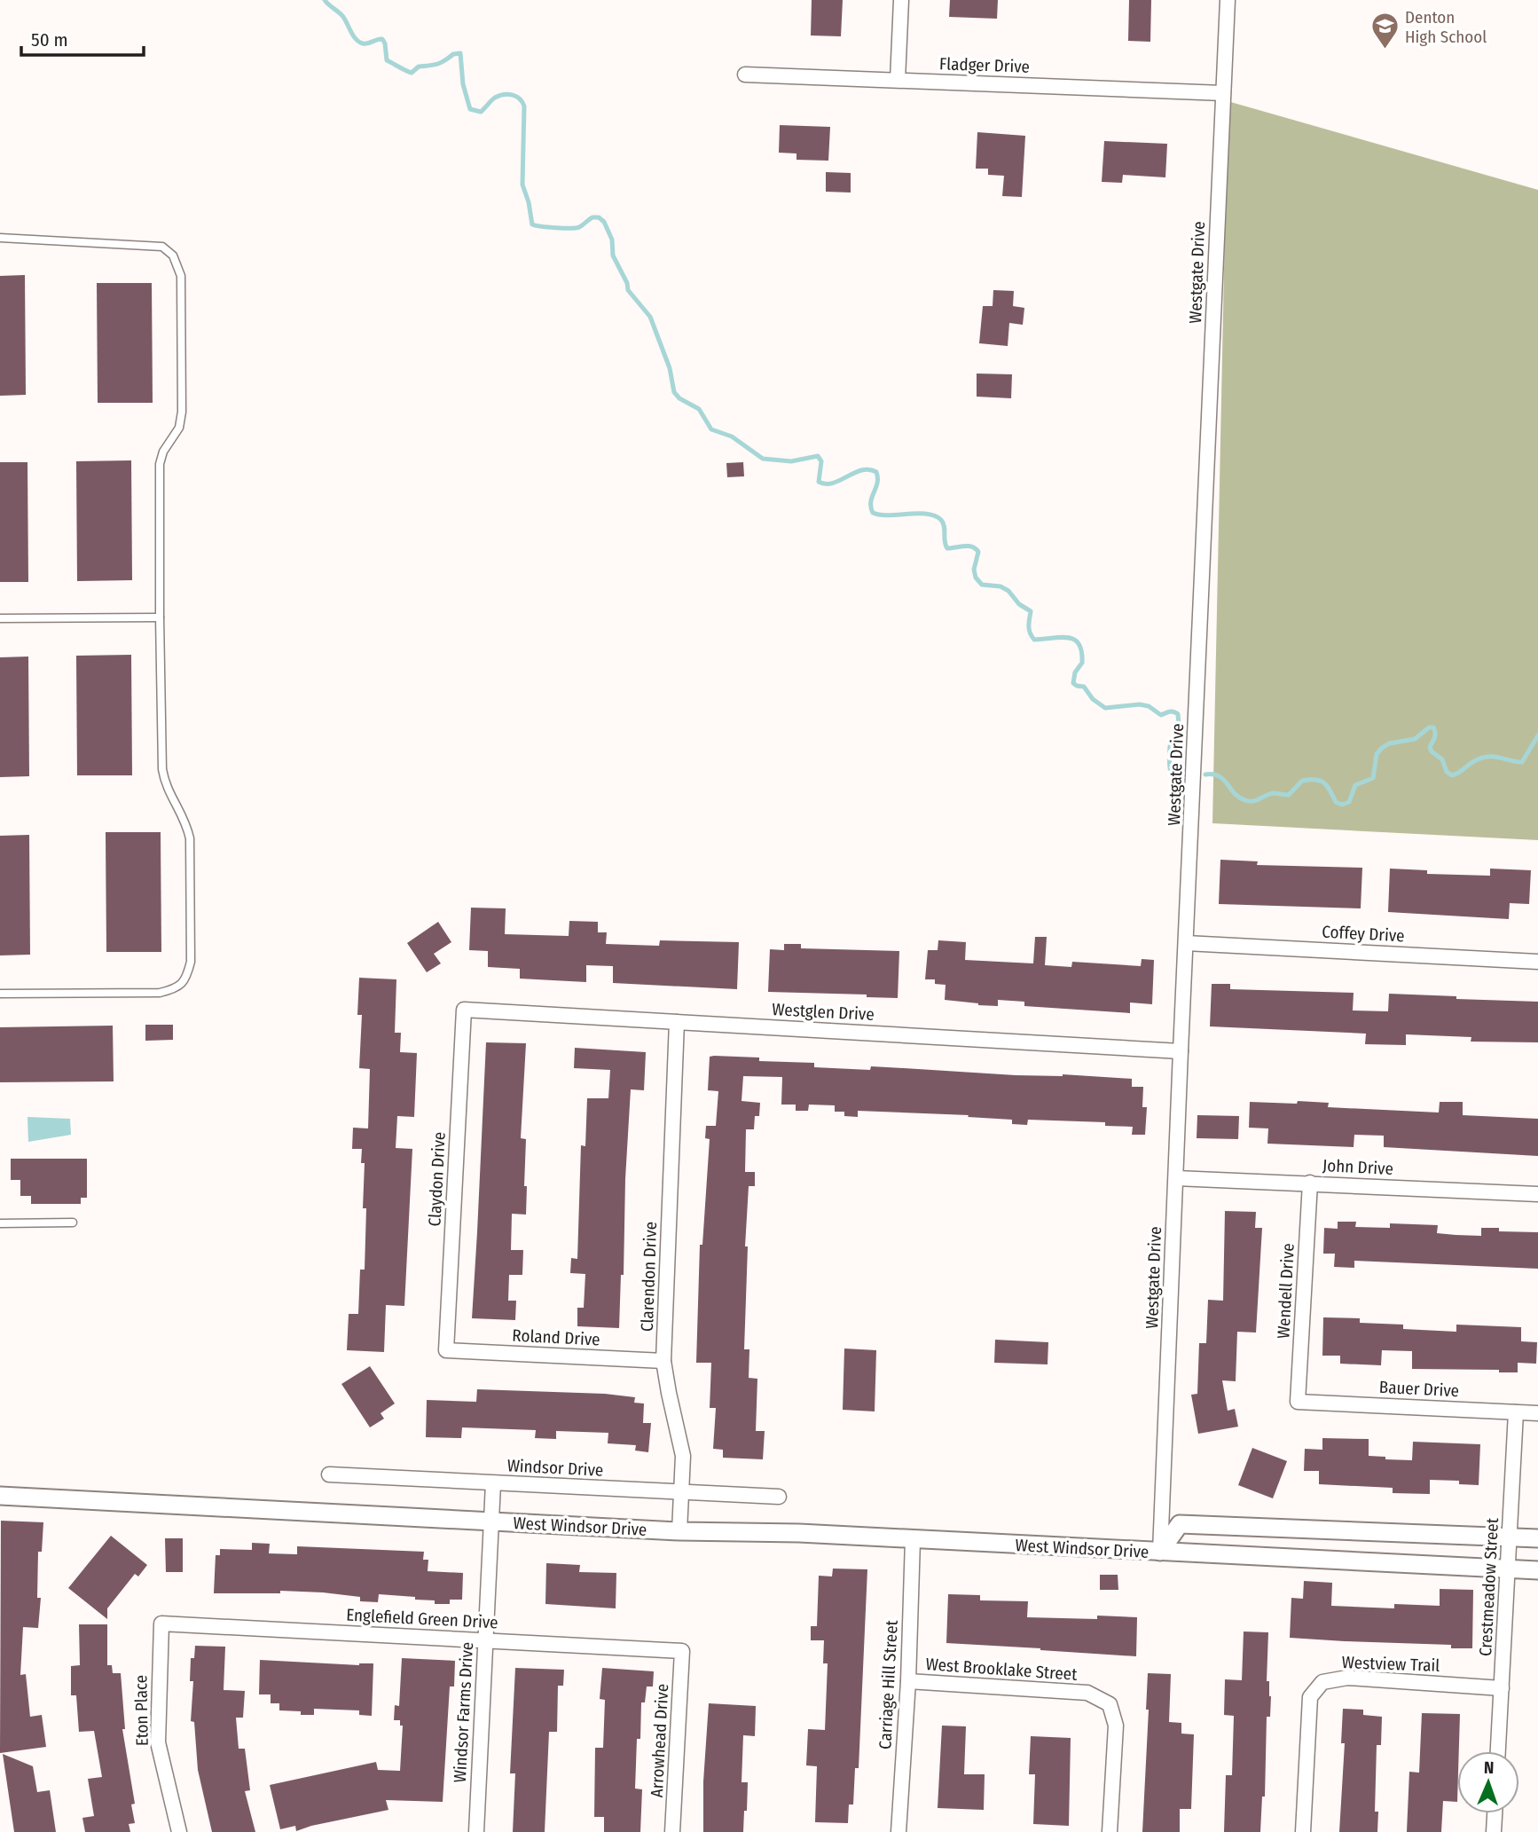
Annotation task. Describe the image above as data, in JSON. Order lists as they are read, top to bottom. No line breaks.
{"streets":{"street":["Fladger Drive","Westgate Drive","Coffey Drive","Westglen Drive","John Drive","Claydon Drive","Clarendon Drive","Wendell Drive","Roland Drive","Bauer Drive","Windsor Drive","West Windsor Drive","Crestmeadow Street","Englefield Green Drive","Westview Trail","West Brooklake Street","Carriage Hill Street","Eton Place","Windsor Farms Drive","Arrowhead Drive"]},"crossings":[["Fladger Drive","Westgate Drive"],["Westgate Drive","Coffey Drive"],["Westgate Drive","Westglen Drive"],["Westgate Drive","John Drive"],["Westgate Drive","West Windsor Drive"],["Westglen Drive","Claydon Drive"],["Westglen Drive","Clarendon Drive"],["John Drive","Wendell Drive"],["Claydon Drive","Roland Drive"],["Clarendon Drive","Roland Drive"],["Clarendon Drive","Windsor Drive"],["Clarendon Drive","West Windsor Drive"],["Wendell Drive","Bauer Drive"],["Bauer Drive","Crestmeadow Street"],["Windsor Drive","Windsor Farms Drive"],["West Windsor Drive","Crestmeadow Street"],["West Windsor Drive","Carriage Hill Street"],["West Windsor Drive","Windsor Farms Drive"],["Crestmeadow Street","Westview Trail"],["Englefield Green Drive","Eton Place"],["Englefield Green Drive","Windsor Farms Drive"],["Englefield Green Drive","Arrowhead Drive"],["West Brooklake Street","Carriage Hill Street"]],"places":{"school or university":["Denton High School"]},"scale_bar":"50 m","north":"top"}
